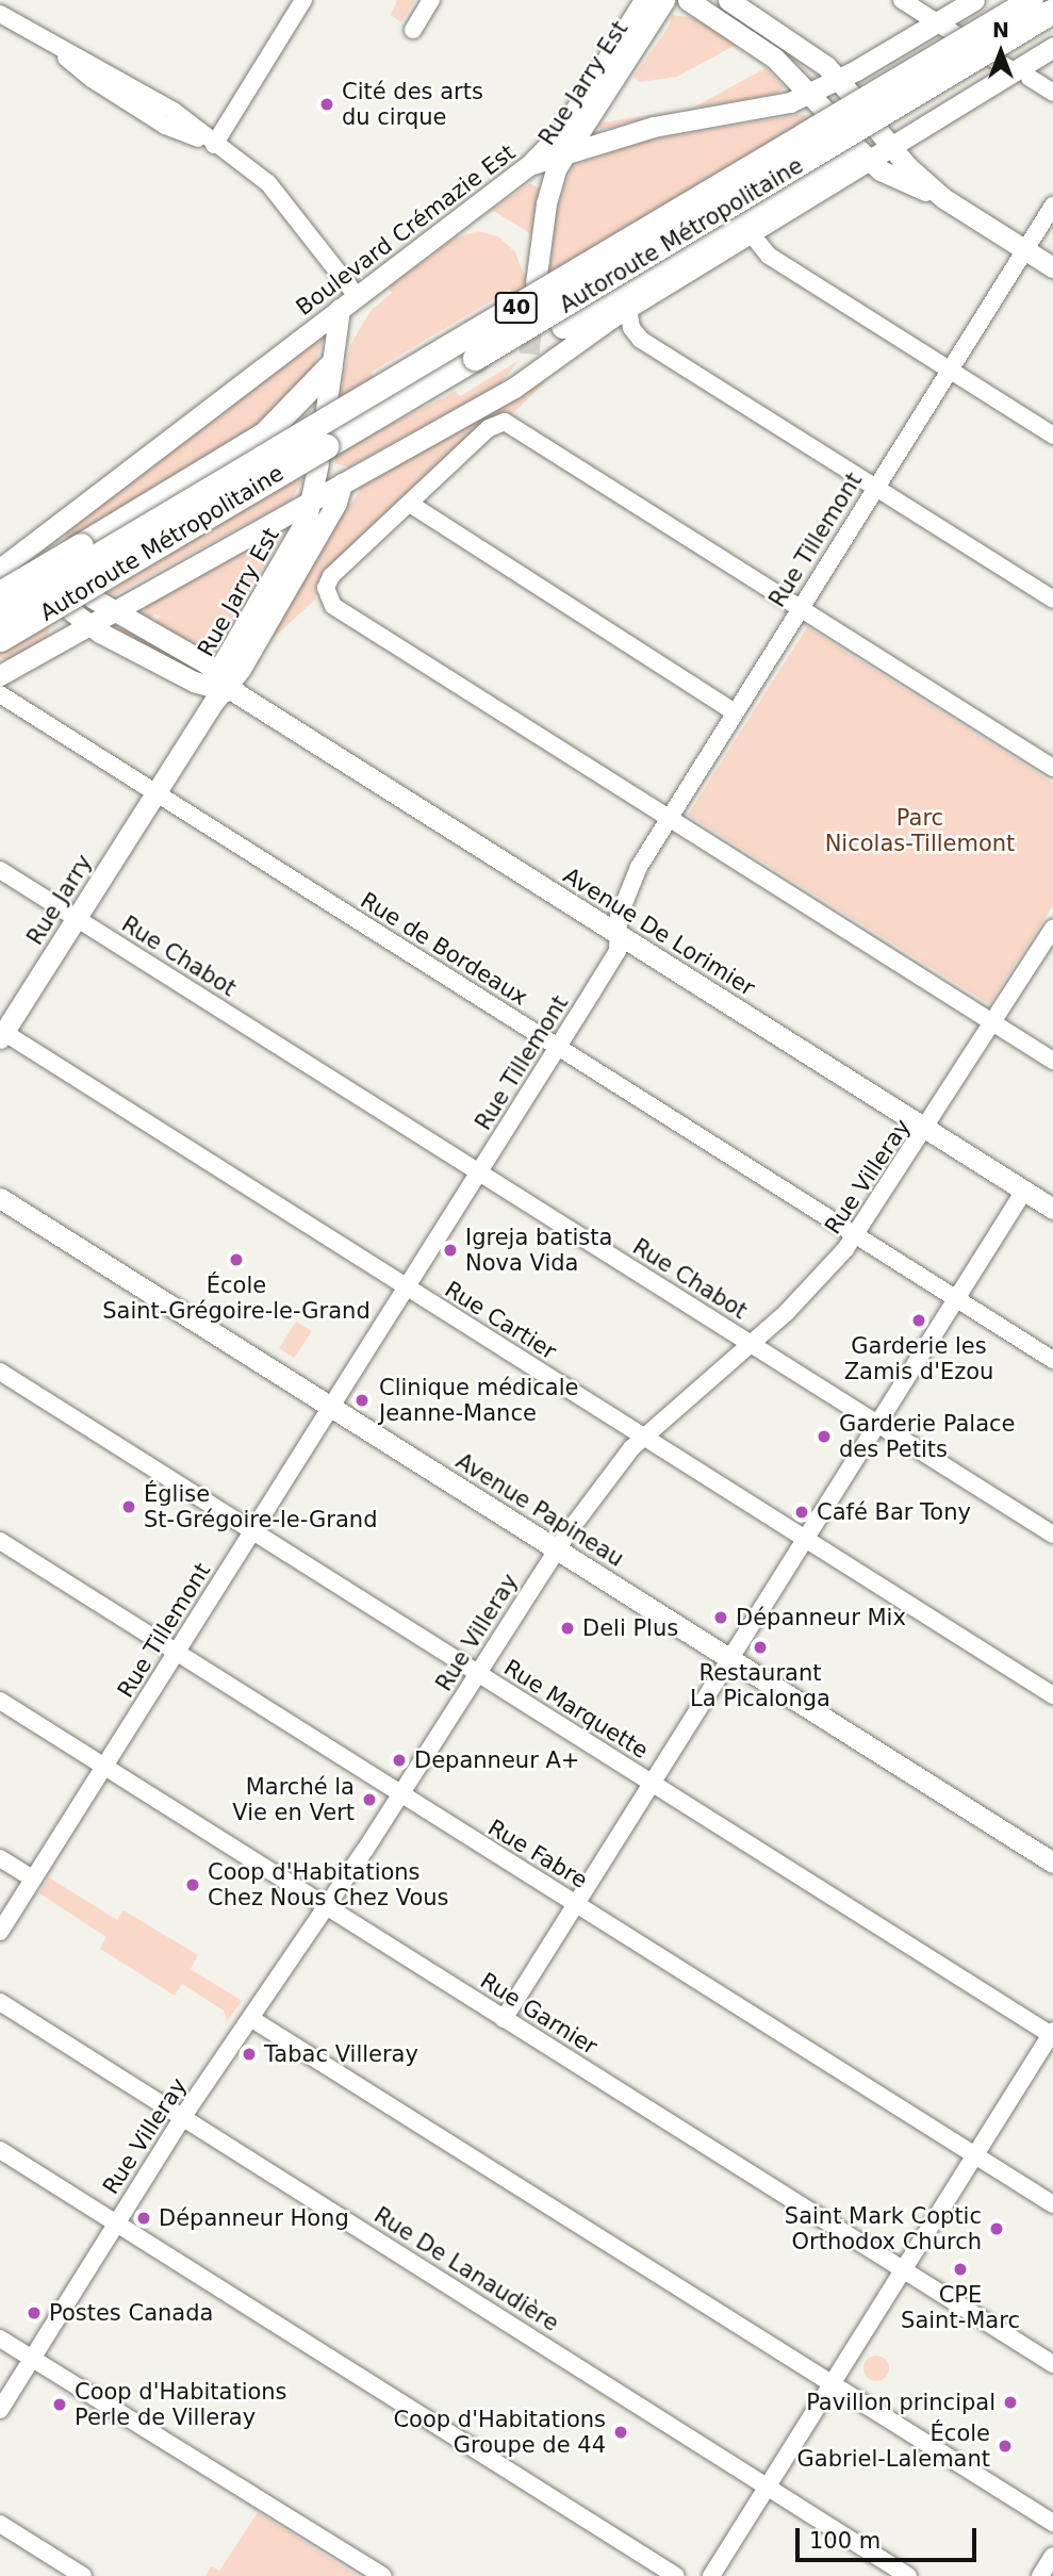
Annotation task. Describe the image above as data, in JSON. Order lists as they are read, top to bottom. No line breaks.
{"streets":{"highway":["Autoroute Métropolitaine","40"],"main road":["Rue Jarry Est","Boulevard Crémazie Est","Rue Jarry","Avenue De Lorimier","Avenue Papineau"],"street":["Rue Tillemont","Rue de Bordeaux","Rue Chabot","Rue Villeray","Rue Cartier","Rue Marquette","Rue Fabre","Rue Garnier","Rue De Lanaudière"]},"crossings":[["Rue Jarry Est","Boulevard Crémazie Est"],["Rue Jarry Est","Rue Jarry"],["Rue Jarry Est","Avenue De Lorimier"],["Rue Jarry Est","Rue de Bordeaux"],["Rue Tillemont","Avenue De Lorimier"],["Rue Tillemont","Rue de Bordeaux"],["Rue Tillemont","Rue Chabot"],["Rue Tillemont","Rue Cartier"],["Rue Tillemont","Avenue Papineau"],["Rue Tillemont","Rue Marquette"],["Rue Tillemont","Rue Fabre"],["Rue Tillemont","Rue Garnier"],["Rue Jarry","Rue de Bordeaux"],["Rue Jarry","Rue Chabot"],["Rue Jarry","Rue Cartier"],["Avenue De Lorimier","Rue Villeray"],["Rue de Bordeaux","Rue Villeray"],["Rue Chabot","Rue Villeray"],["Rue Villeray","Rue Cartier"],["Rue Villeray","Avenue Papineau"],["Rue Villeray","Rue Marquette"],["Rue Villeray","Rue Fabre"],["Rue Villeray","Rue Garnier"],["Rue Villeray","Rue De Lanaudière"]],"parks":["Parc Nicolas-Tillemont"],"places":["Cité des arts du cirque","Igreja batista Nova Vida","École Saint-Grégoire-le-Grand","Garderie les Zamis d'Ezou","Clinique médicale Jeanne-Mance","Garderie Palace des Petits","Église St-Grégoire-le-Grand","Café Bar Tony","Dépanneur Mix","Deli Plus","Restaurant La Picalonga","Depanneur A+","Marché la Vie en Vert","Coop d'Habitations Chez Nous Chez Vous","Tabac Villeray","Dépanneur Hong","Saint Mark Coptic Orthodox Church","CPE Saint-Marc","Postes Canada","Pavillon principal","Coop d'Habitations Perle de Villeray","Coop d'Habitations Groupe de 44","École Gabriel-Lalemant"],"scale_bar":"100 m","north":"top"}
